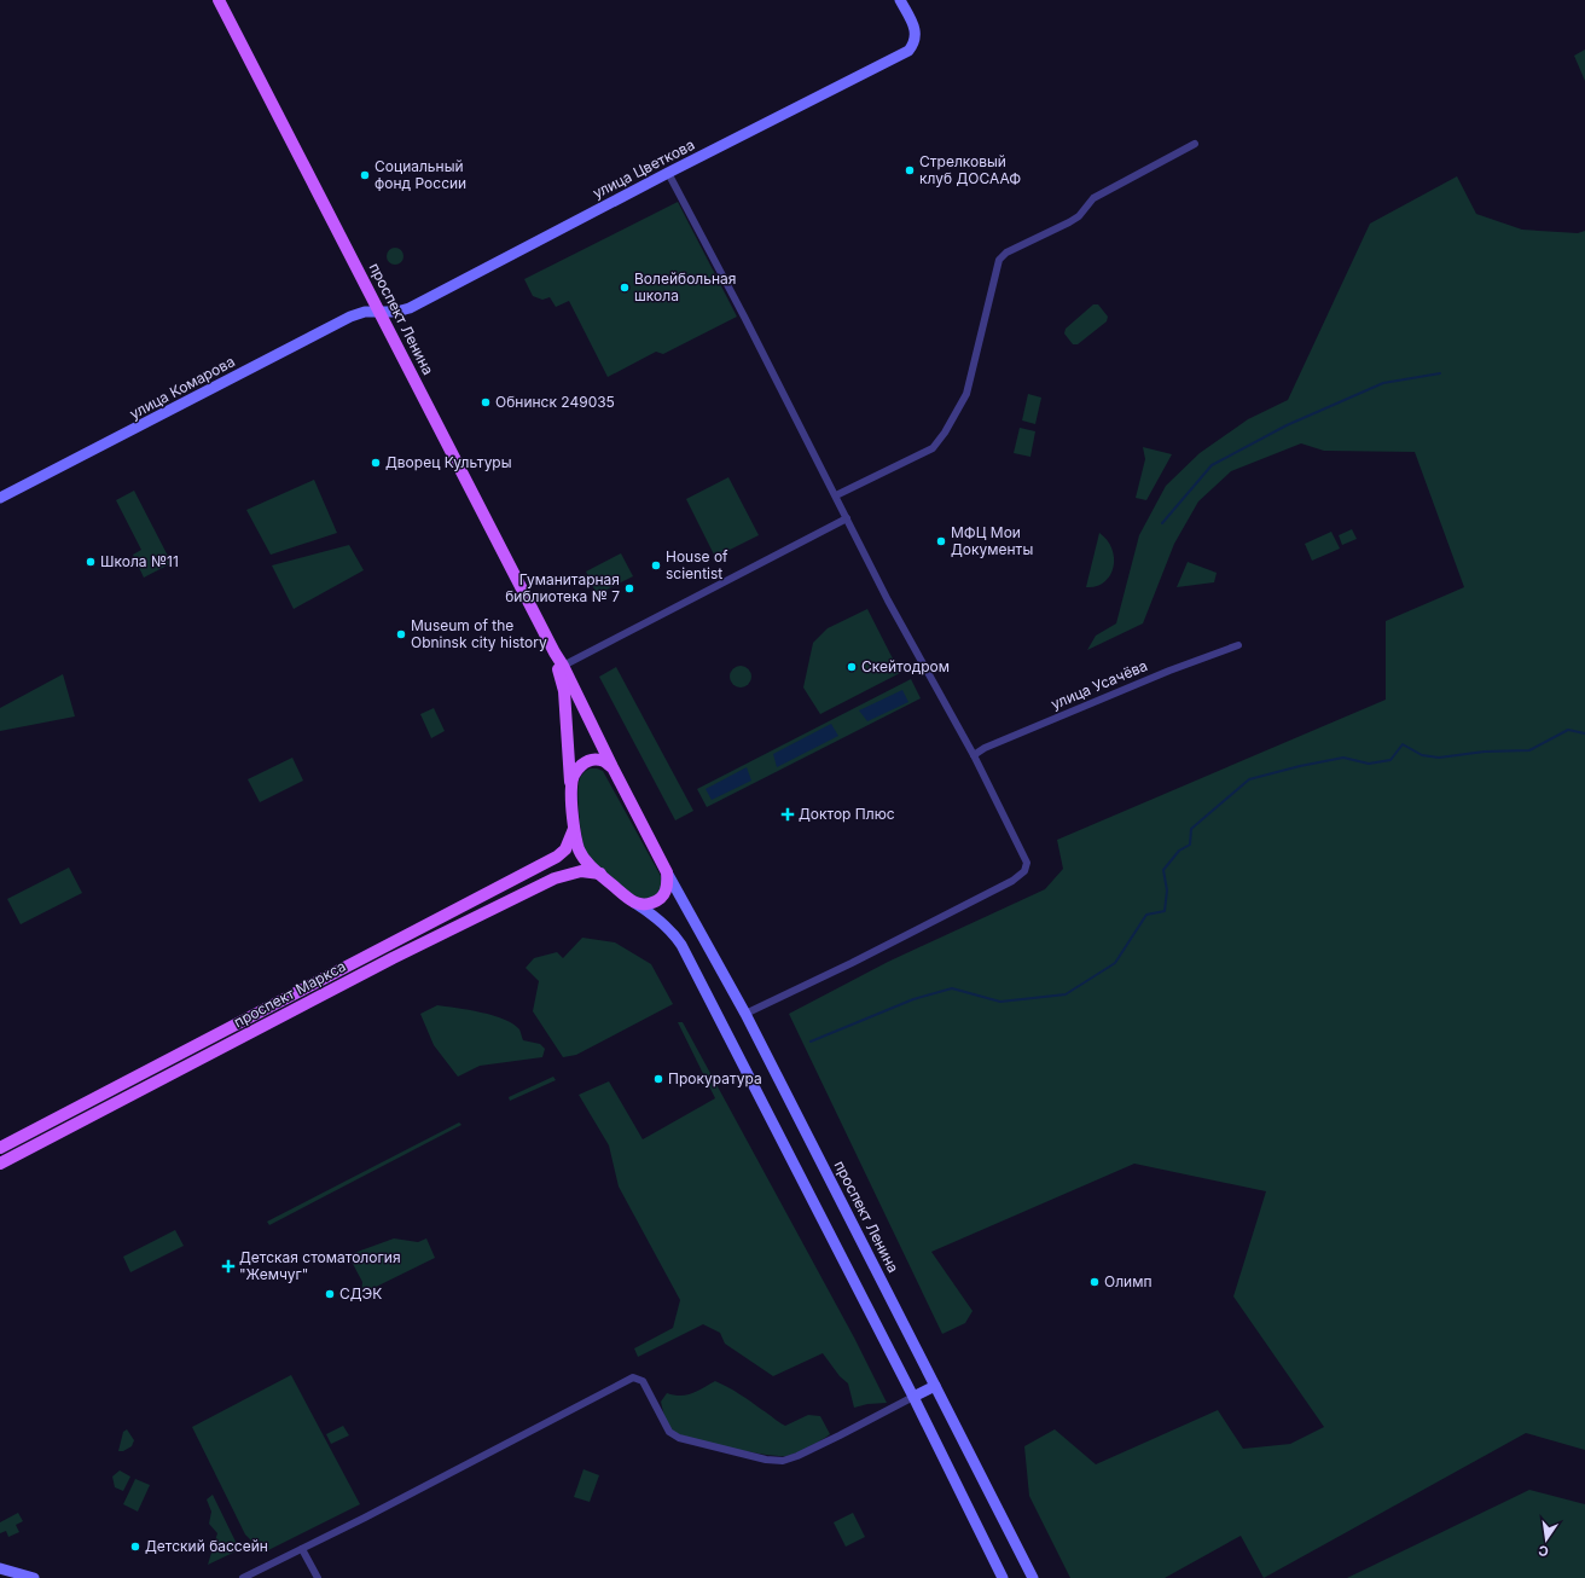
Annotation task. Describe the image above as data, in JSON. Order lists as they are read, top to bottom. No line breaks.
{"streets":{"main road":["улица Цветкова","проспект Ленина","улица Комарова","проспект Маркса"],"street":["улица Усачёва"]},"crossings":[["улица Цветкова","проспект Ленина"],["улица Цветкова","улица Комарова"],["проспект Ленина","улица Комарова"],["проспект Ленина","проспект Маркса"]],"places":{"other":["Стрелковый клуб ДОСААФ","Социальный фонд России","Волейбольная школа","Обнинск 249035","Дворец Культуры","МФЦ Мои Документы","Школа №11","House of scientist","Гуманитарная библиотека № 7","Museum of the Obninsk сity history","Скейтодром","Прокуратура","Олимп","СДЭК","Детский бассейн"],"health":["Доктор Плюс","Детская стоматология \"Жемчуг\""]},"north":"bottom"}
